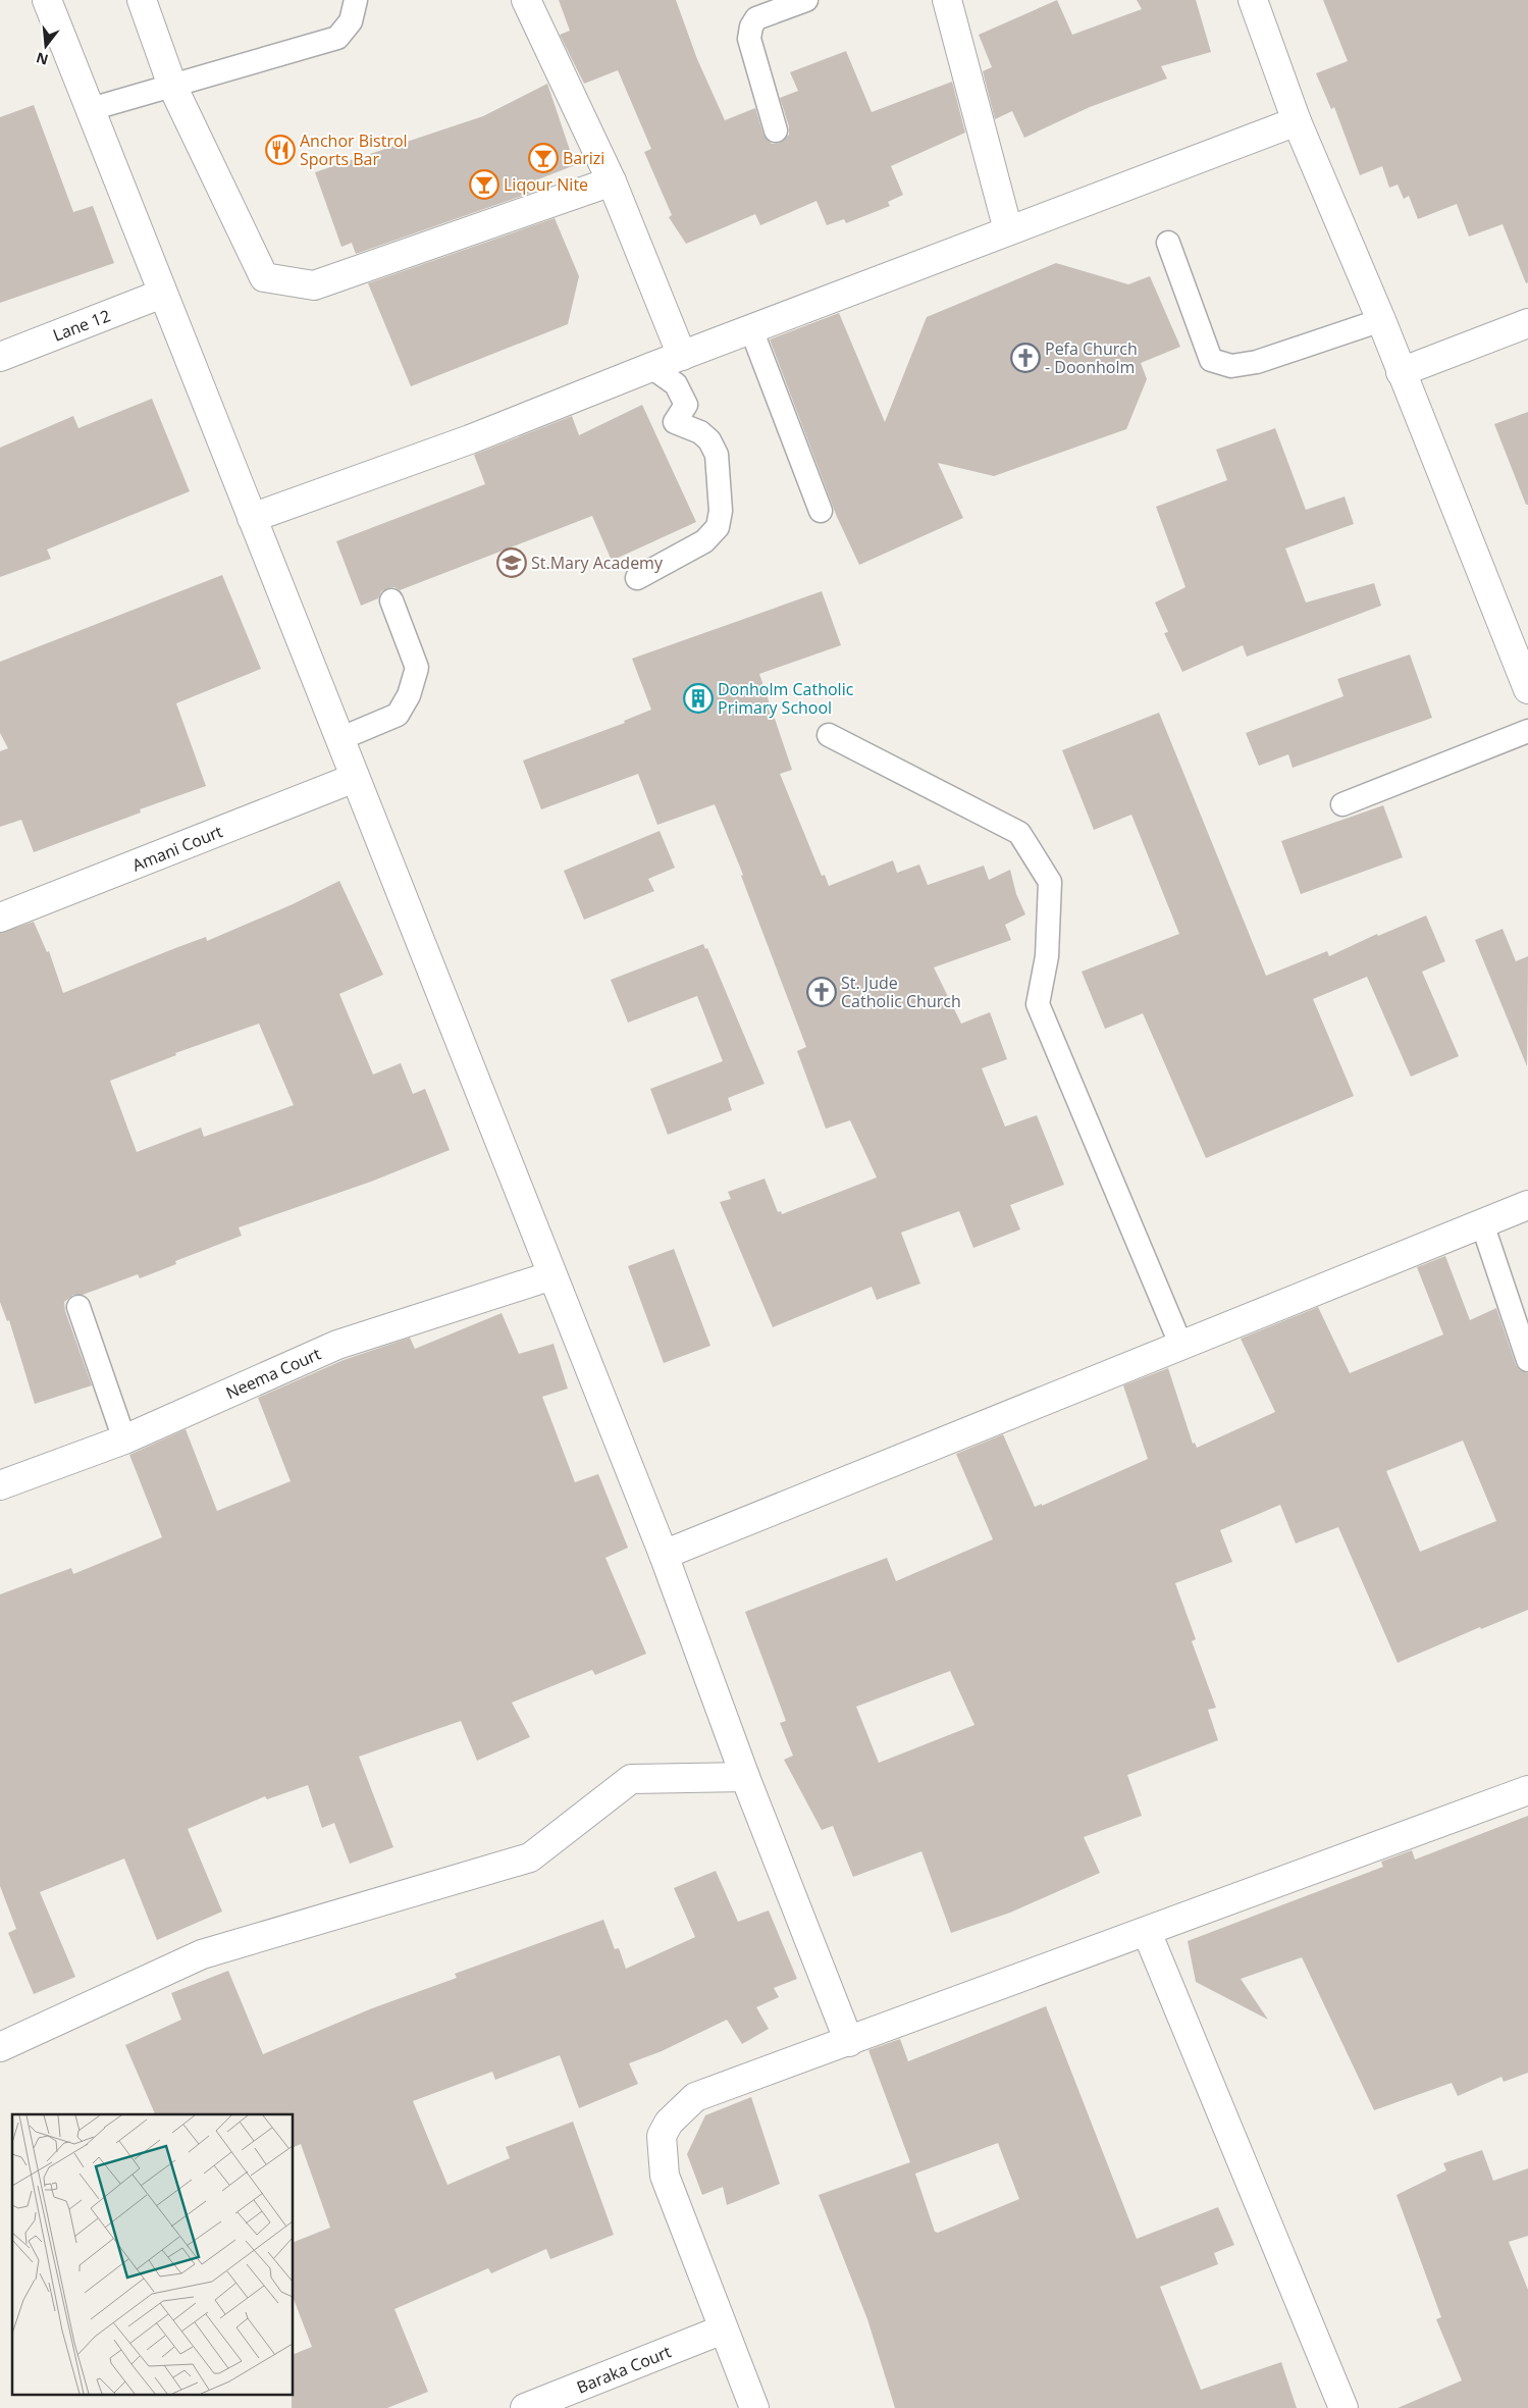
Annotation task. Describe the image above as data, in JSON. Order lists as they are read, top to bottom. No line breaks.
{"streets":{"street":["Lane 12","Amani Court","Neema Court","Baraka Court"]},"places":{"restaurant":["Anchor Bistrol Sports Bar"],"bar":["Barizi","Liqour Nite"],"church":["Pefa Church - Doonholm","St. Jude Catholic Church"],"school or university":["St.Mary Academy"],"building":["Donholm Catholic Primary School"]},"north":"bottom"}
